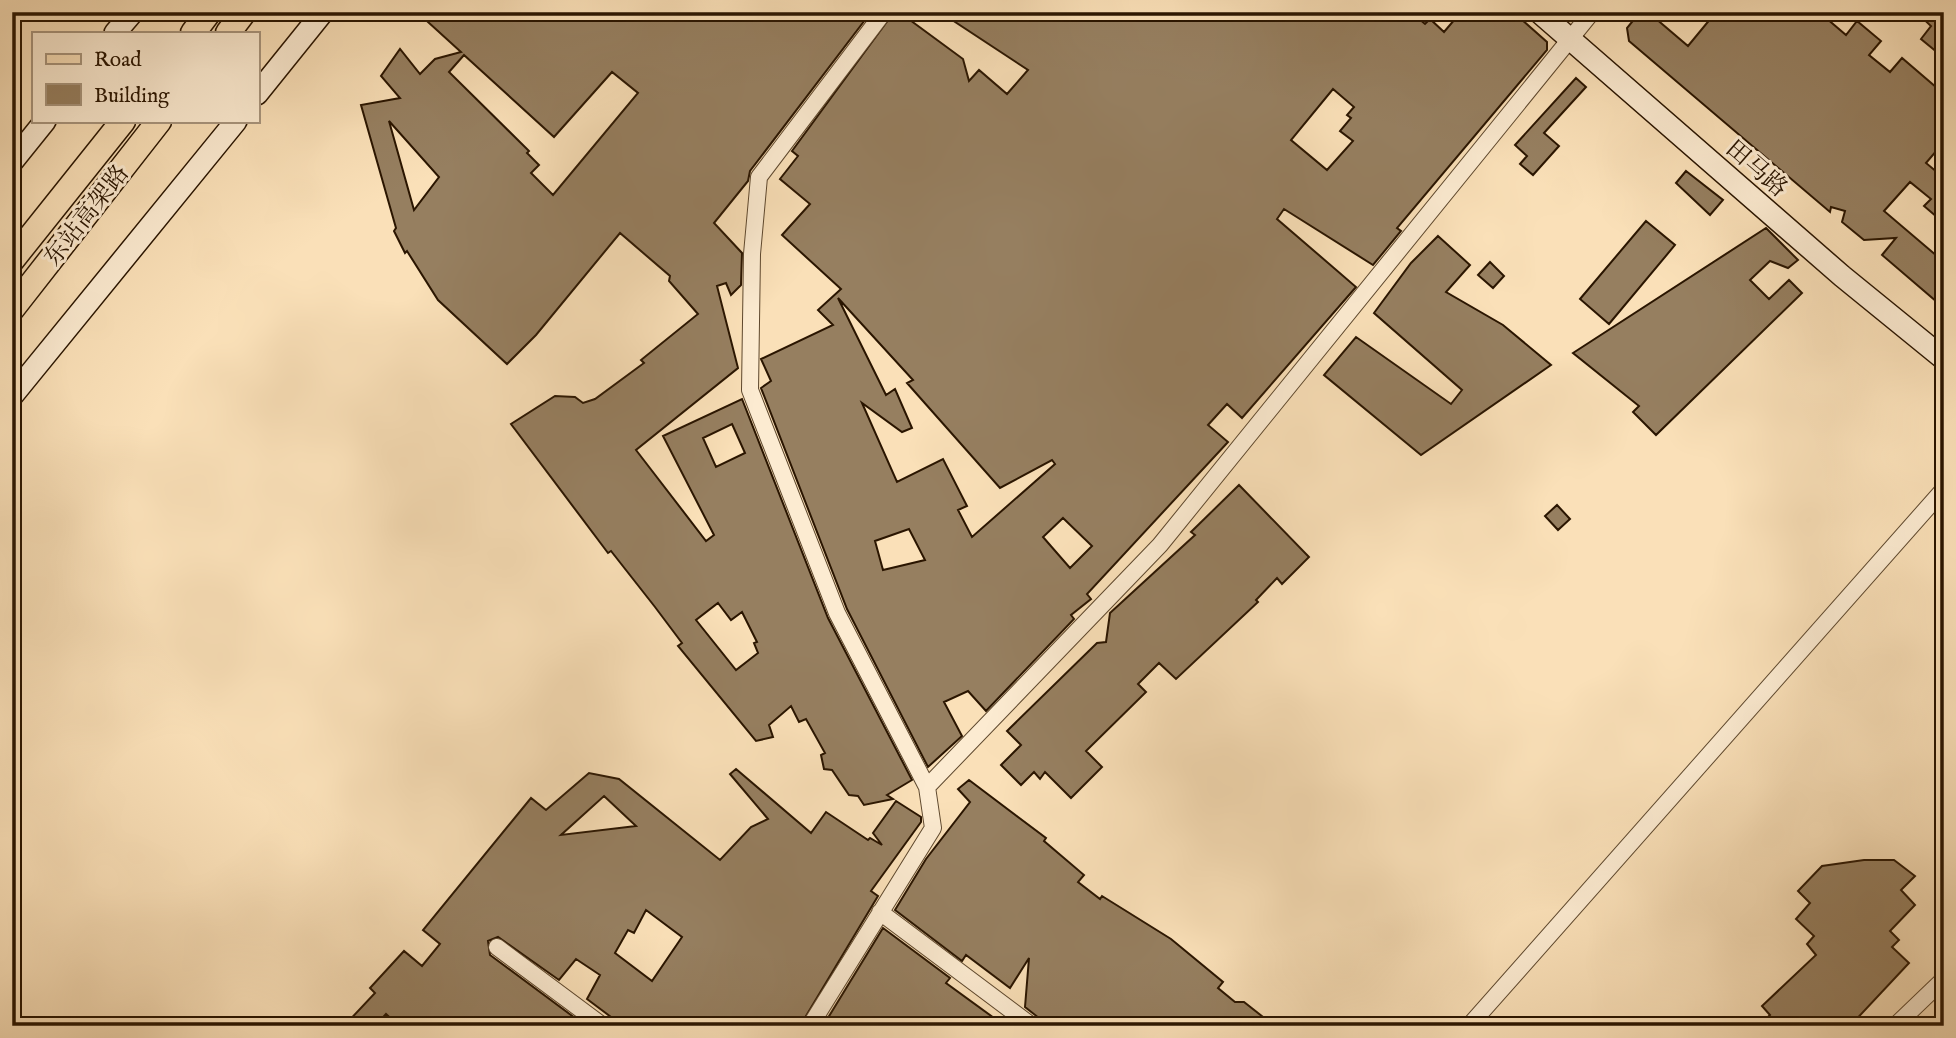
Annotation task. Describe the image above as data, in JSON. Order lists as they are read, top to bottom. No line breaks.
{"streets":{"main road":["田马路","东站高架路"]},"legend":["Road","Building"]}
